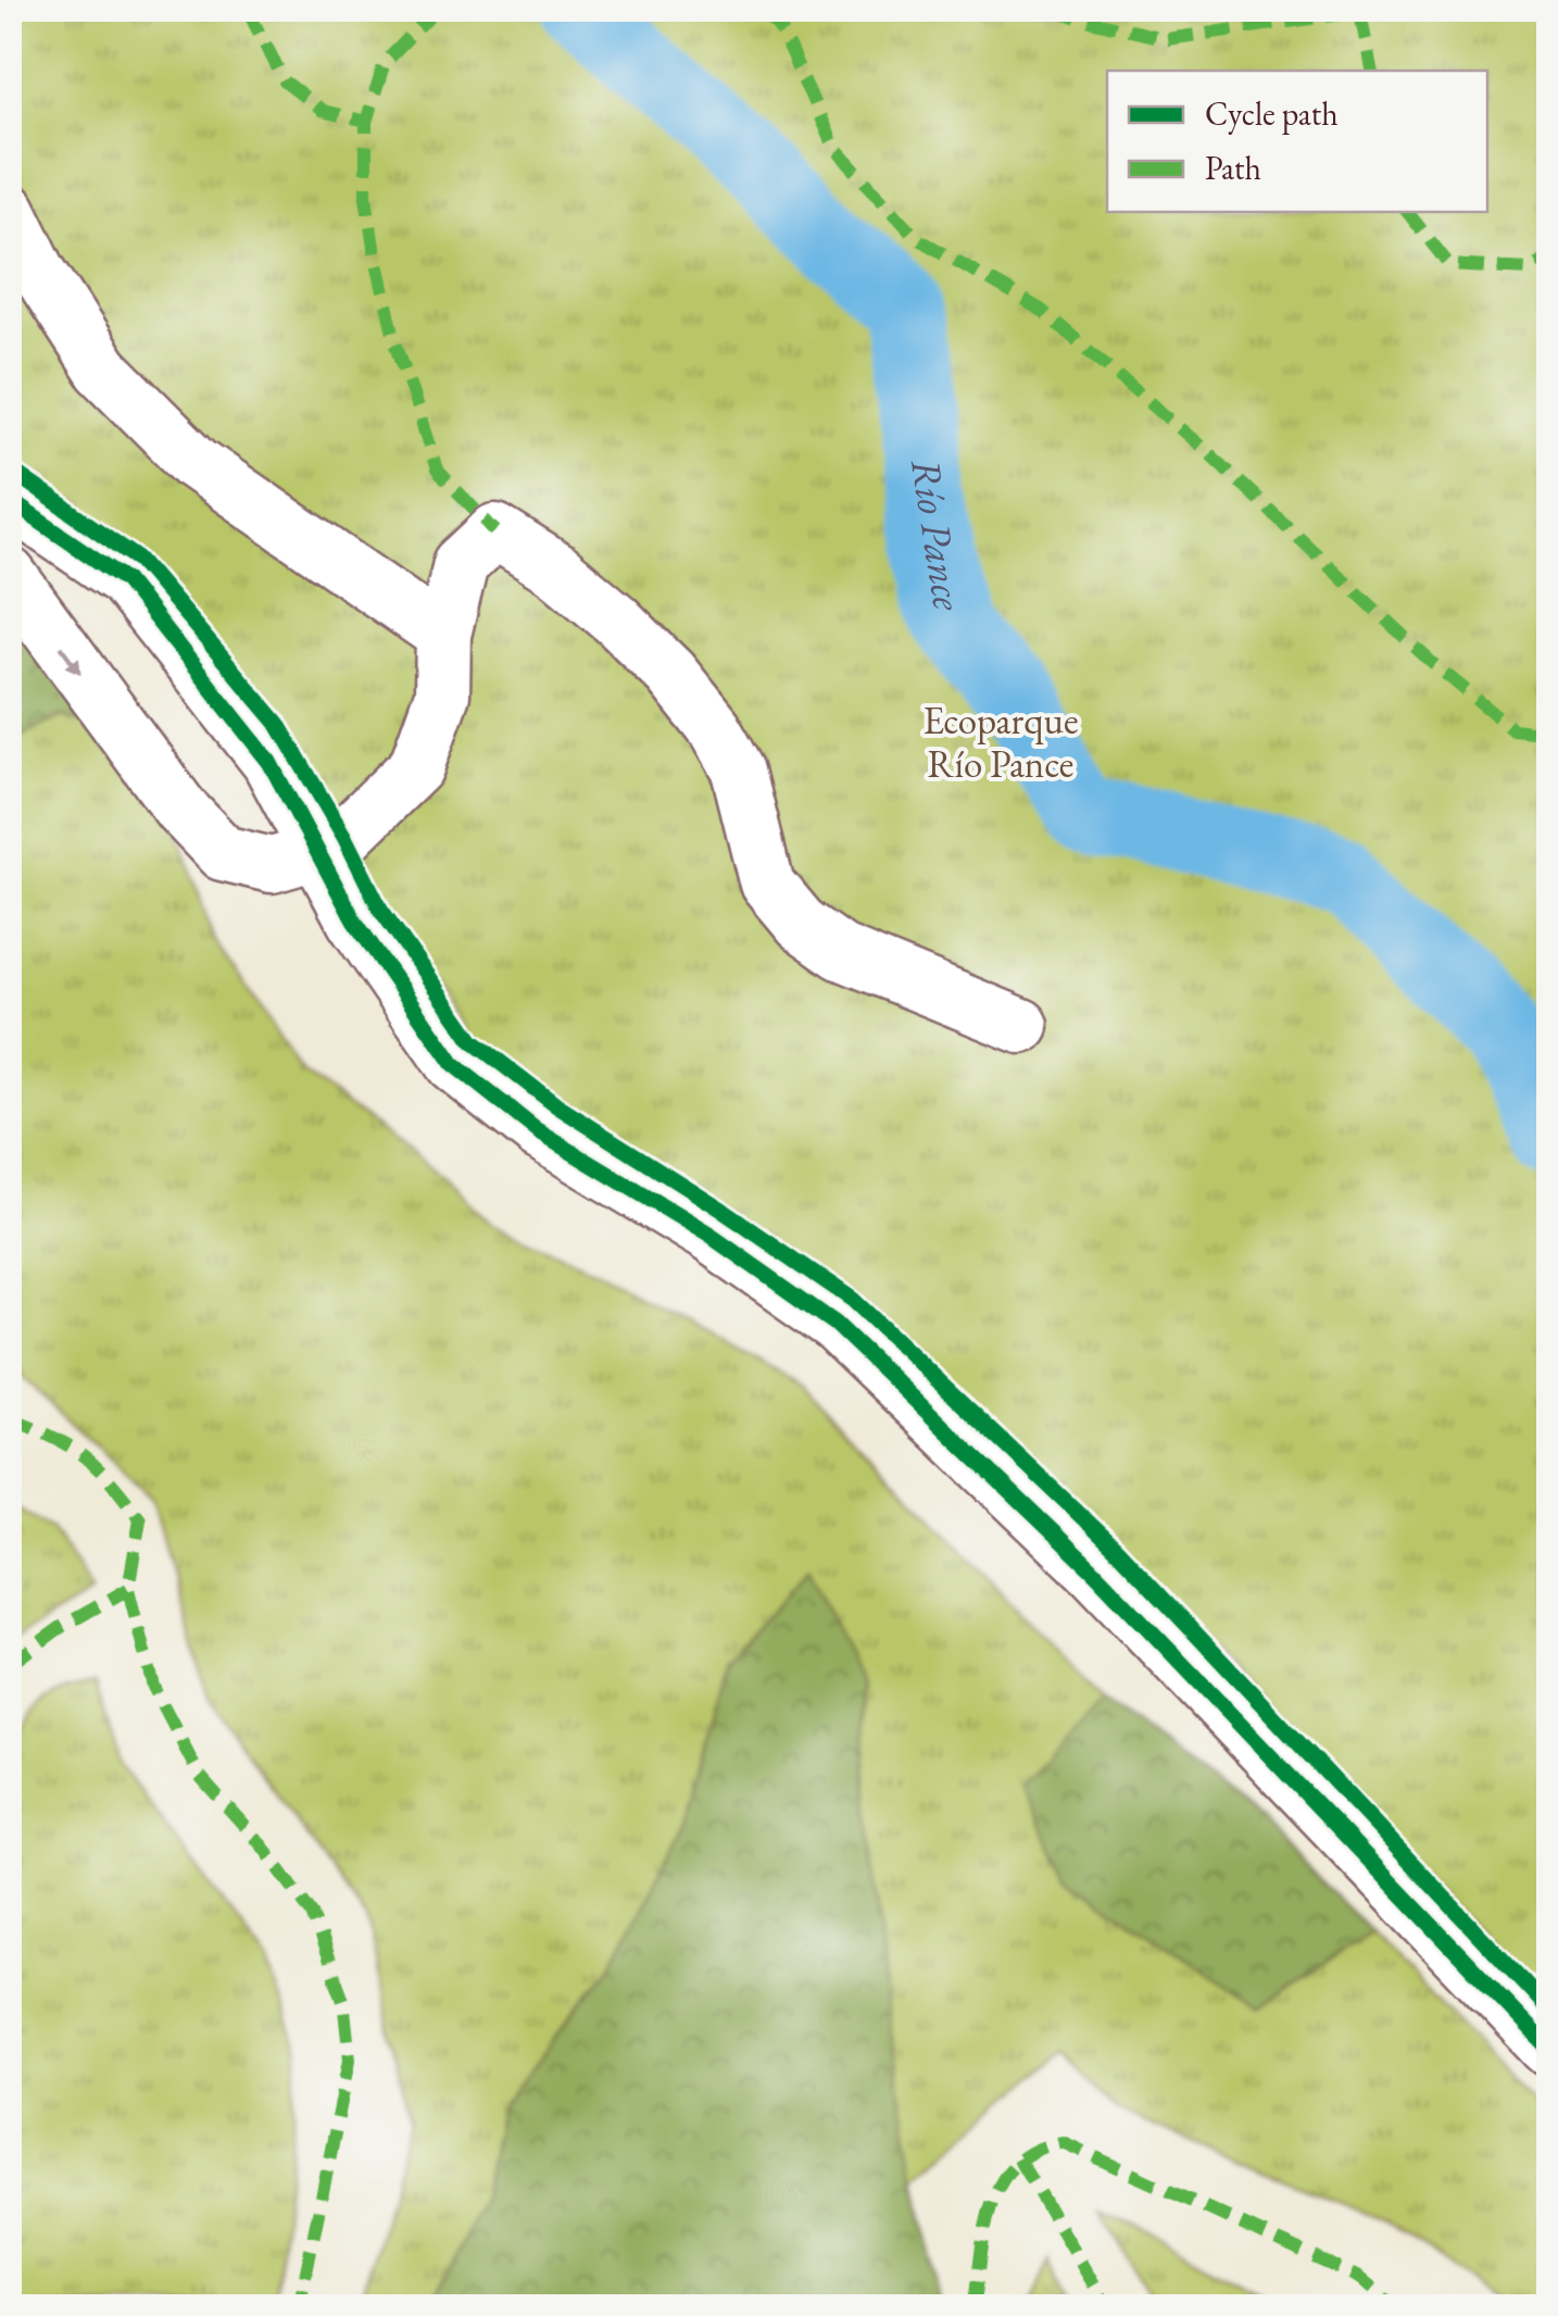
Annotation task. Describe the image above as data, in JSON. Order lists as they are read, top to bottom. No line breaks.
{"water":["Río Pance"],"parks":["Ecoparque Río Pance"],"legend":["Cycle path","Path"]}
